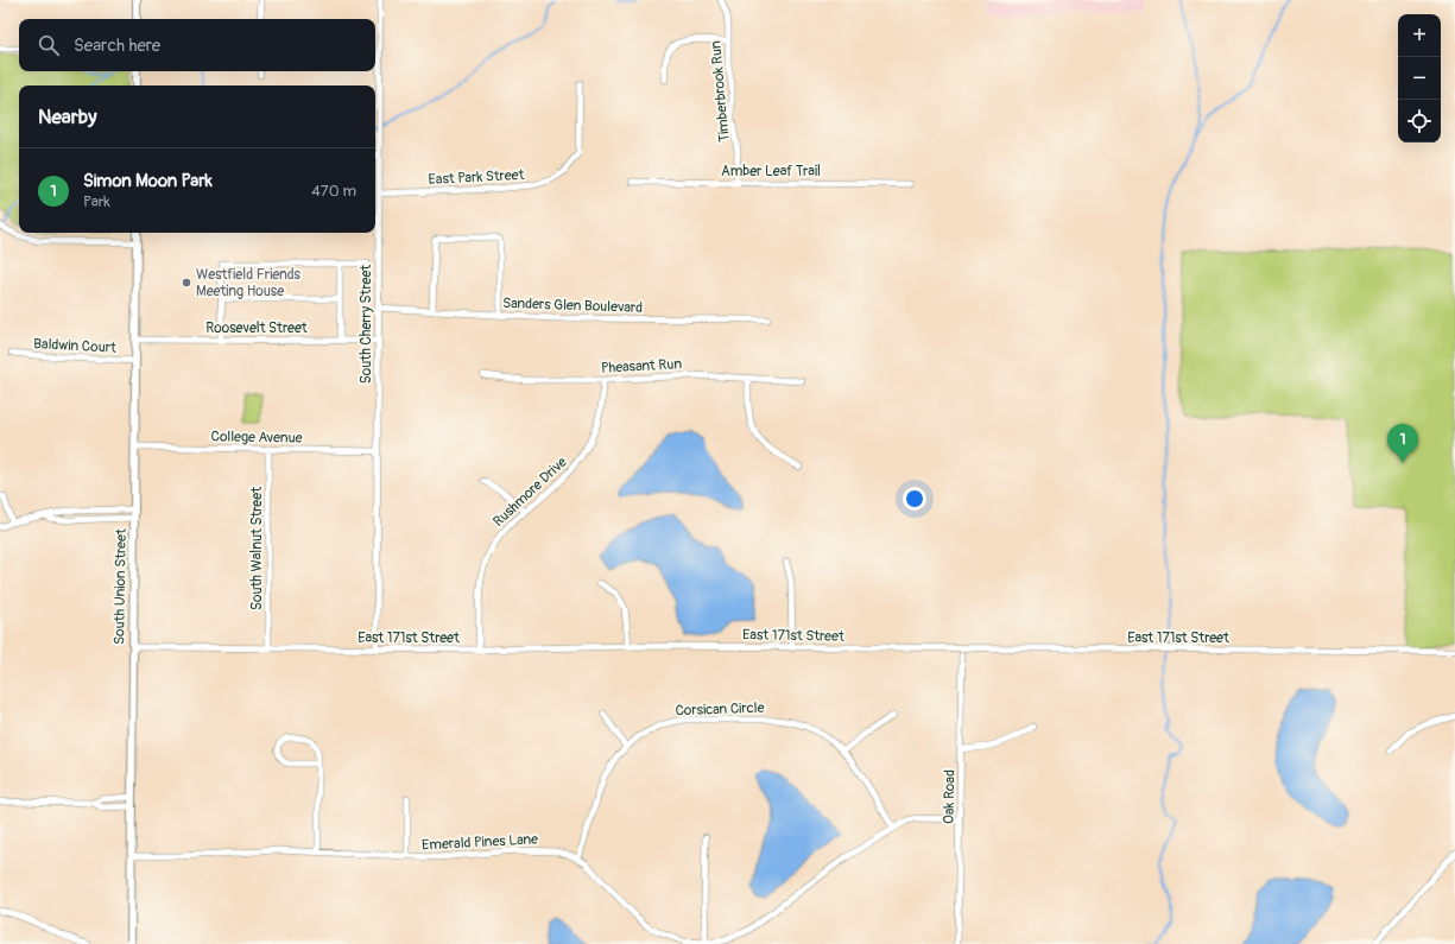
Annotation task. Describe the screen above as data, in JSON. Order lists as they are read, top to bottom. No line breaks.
{"streets":{"street":["Timberbrook Run","Amber Leaf Trail","East Park Street","Sanders Glen Boulevard","South Cherry Street","Roosevelt Street","Baldwin Court","Pheasant Run","College Avenue","Rushmore Drive","South Walnut Street","South Union Street","East 171st Street","Corsican Circle","Oak Road","Emerald Pines Lane"]},"crossings":[["Timberbrook Run","Amber Leaf Trail"],["East Park Street","South Cherry Street"],["Sanders Glen Boulevard","South Cherry Street"],["South Cherry Street","Roosevelt Street"],["South Cherry Street","College Avenue"],["South Cherry Street","East 171st Street"],["Roosevelt Street","South Union Street"],["Baldwin Court","South Union Street"],["Pheasant Run","Rushmore Drive"],["College Avenue","South Walnut Street"],["College Avenue","South Union Street"],["Rushmore Drive","East 171st Street"],["South Walnut Street","East 171st Street"],["South Union Street","East 171st Street"],["South Union Street","Emerald Pines Lane"],["East 171st Street","Oak Road"],["Corsican Circle","Emerald Pines Lane"],["Oak Road","Emerald Pines Lane"]],"places":["Westfield Friends Meeting House"],"page":{"map_buttons":["+","−"],"search":"Search here","heading":"Nearby","list":[{"mark":"1","name":"Simon Moon Park","note":"Park","value":"470 m"}],"pins":"1"}}
